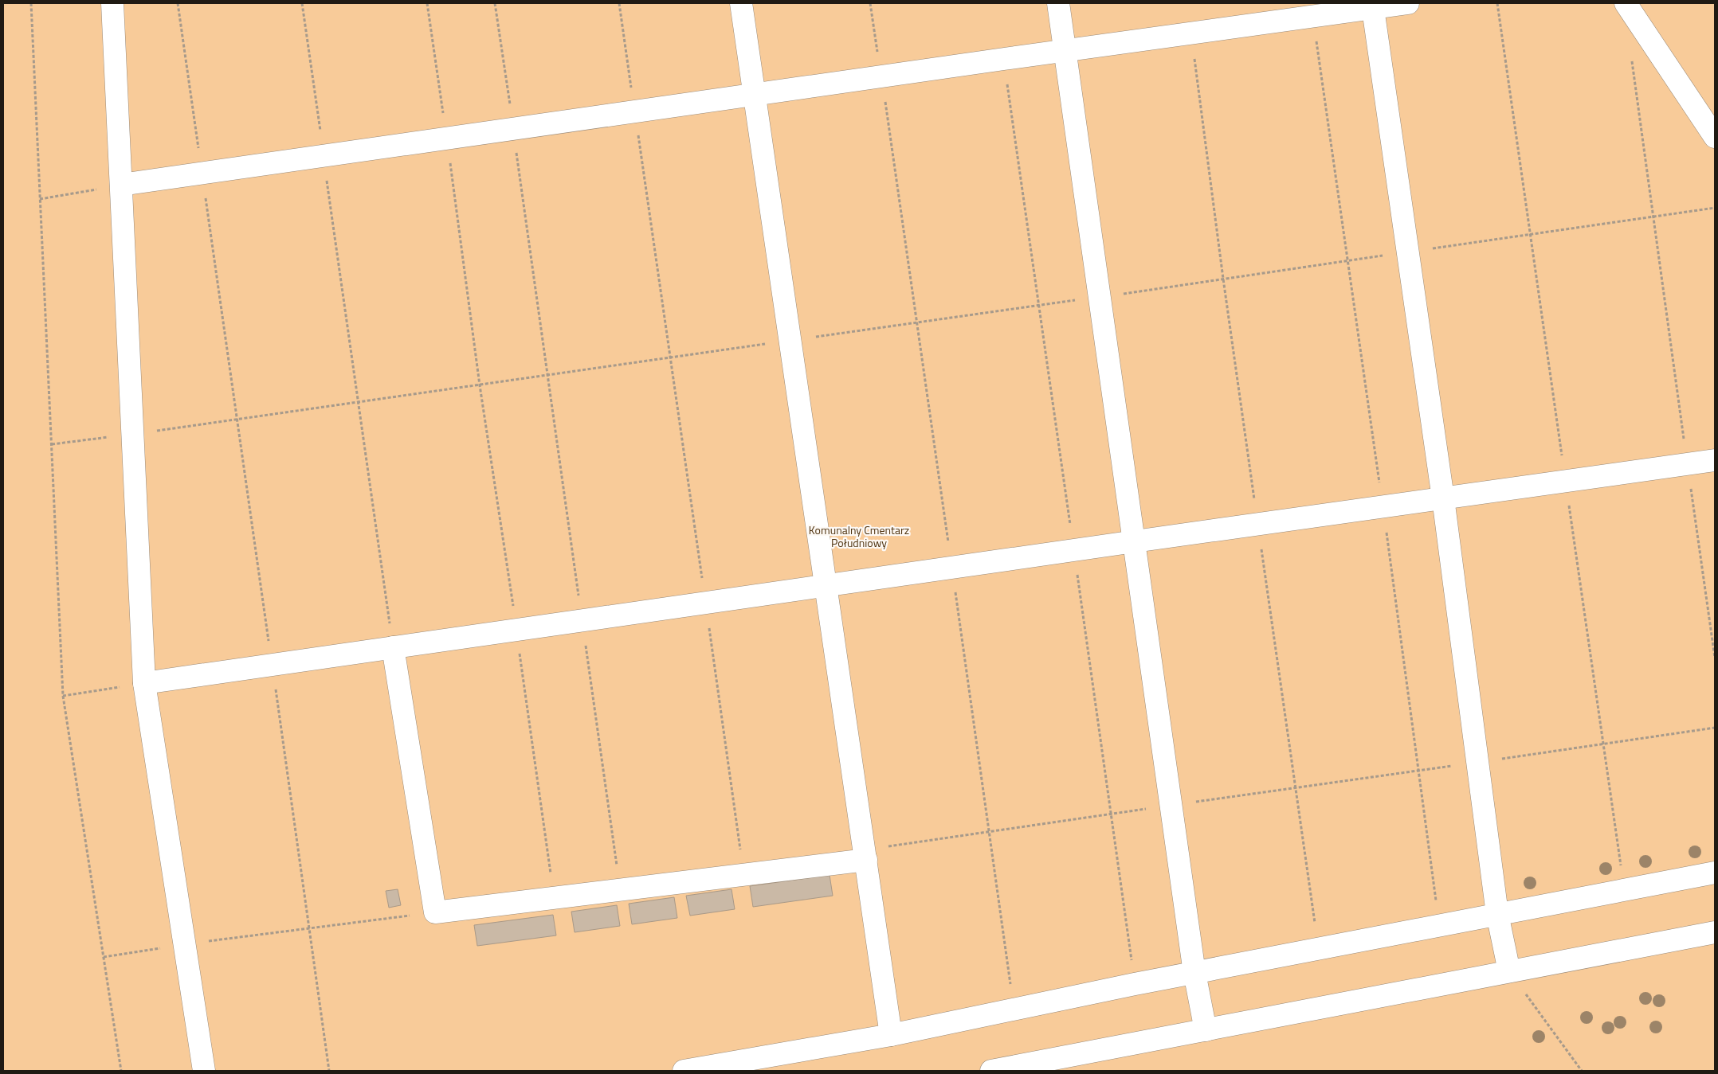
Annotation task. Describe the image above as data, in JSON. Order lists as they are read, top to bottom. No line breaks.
{"parks":["Komunalny Cmentarz Południowy"]}
